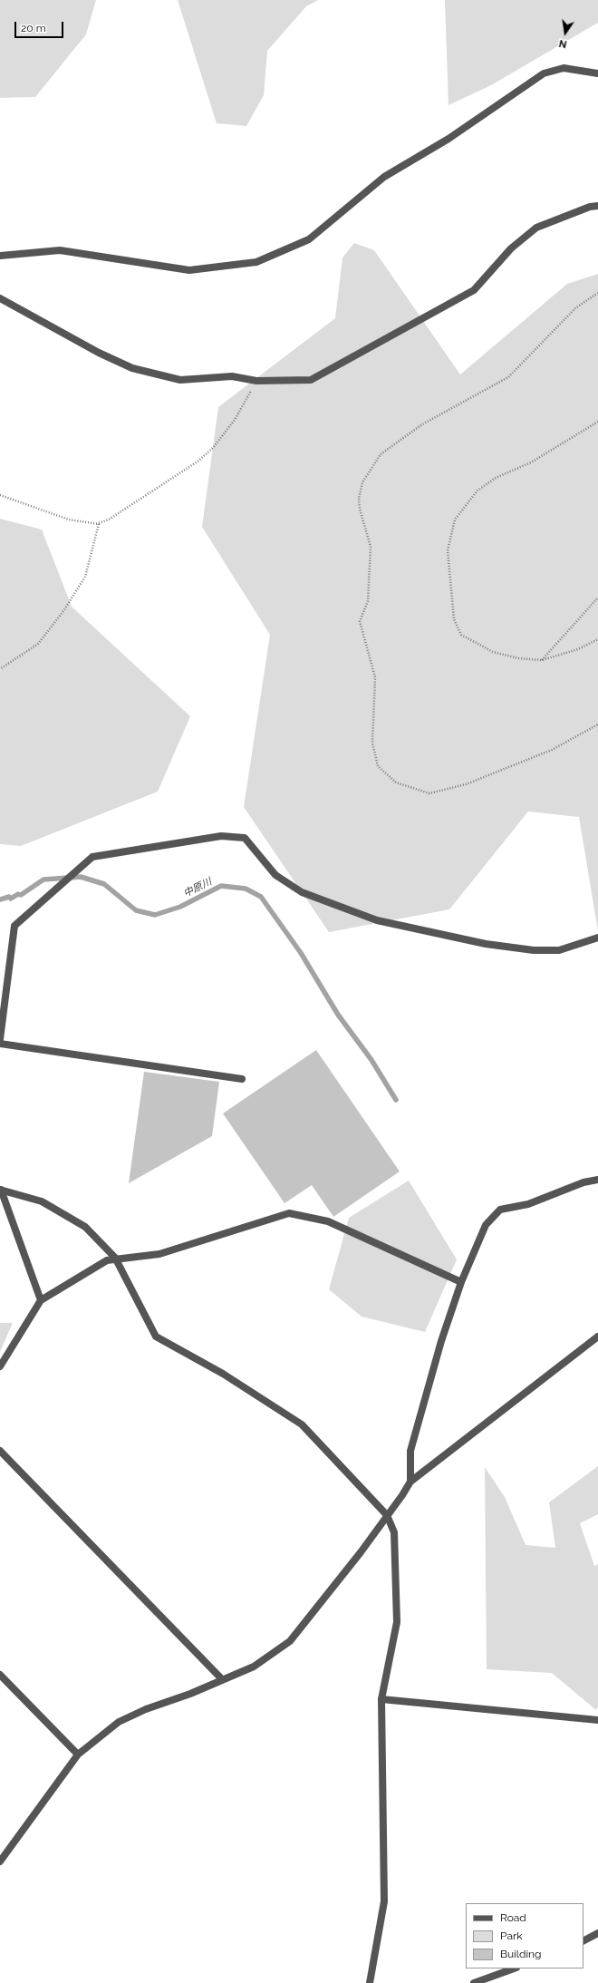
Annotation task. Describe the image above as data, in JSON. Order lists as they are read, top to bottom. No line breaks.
{"water":["中原川"],"legend":["Road","Park","Building"],"scale_bar":"20 m","north":"bottom"}
